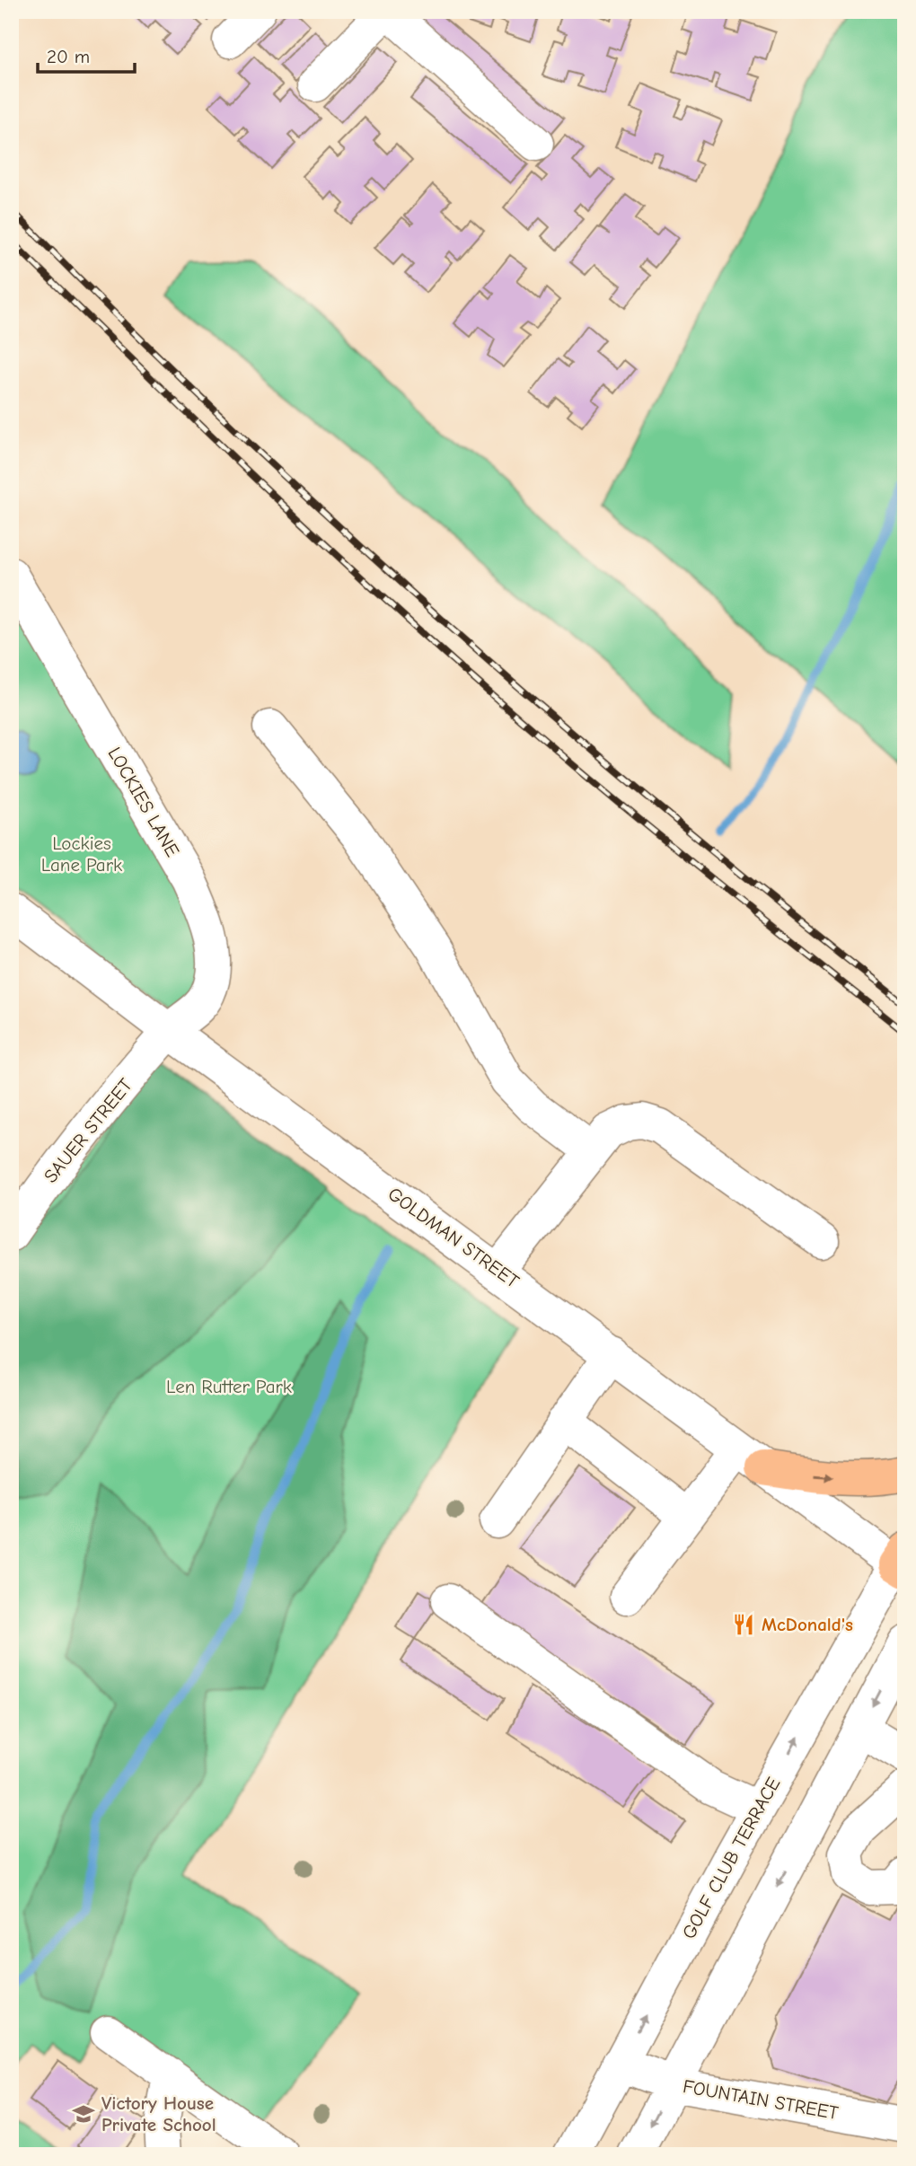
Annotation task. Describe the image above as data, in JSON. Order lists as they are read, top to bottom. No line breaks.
{"streets":{"street":["LOCKIES LANE","SAUER STREET","GOLDMAN STREET","GOLF CLUB TERRACE","FOUNTAIN STREET"]},"crossings":[["LOCKIES LANE","SAUER STREET"],["LOCKIES LANE","GOLDMAN STREET"],["SAUER STREET","GOLDMAN STREET"],["GOLDMAN STREET","GOLF CLUB TERRACE"],["GOLF CLUB TERRACE","FOUNTAIN STREET"]],"parks":["Lockies Lane Park","Len Rutter Park"],"places":{"restaurant":["McDonald's"],"school or university":["Victory House Private School"]},"scale_bar":"20 m"}
